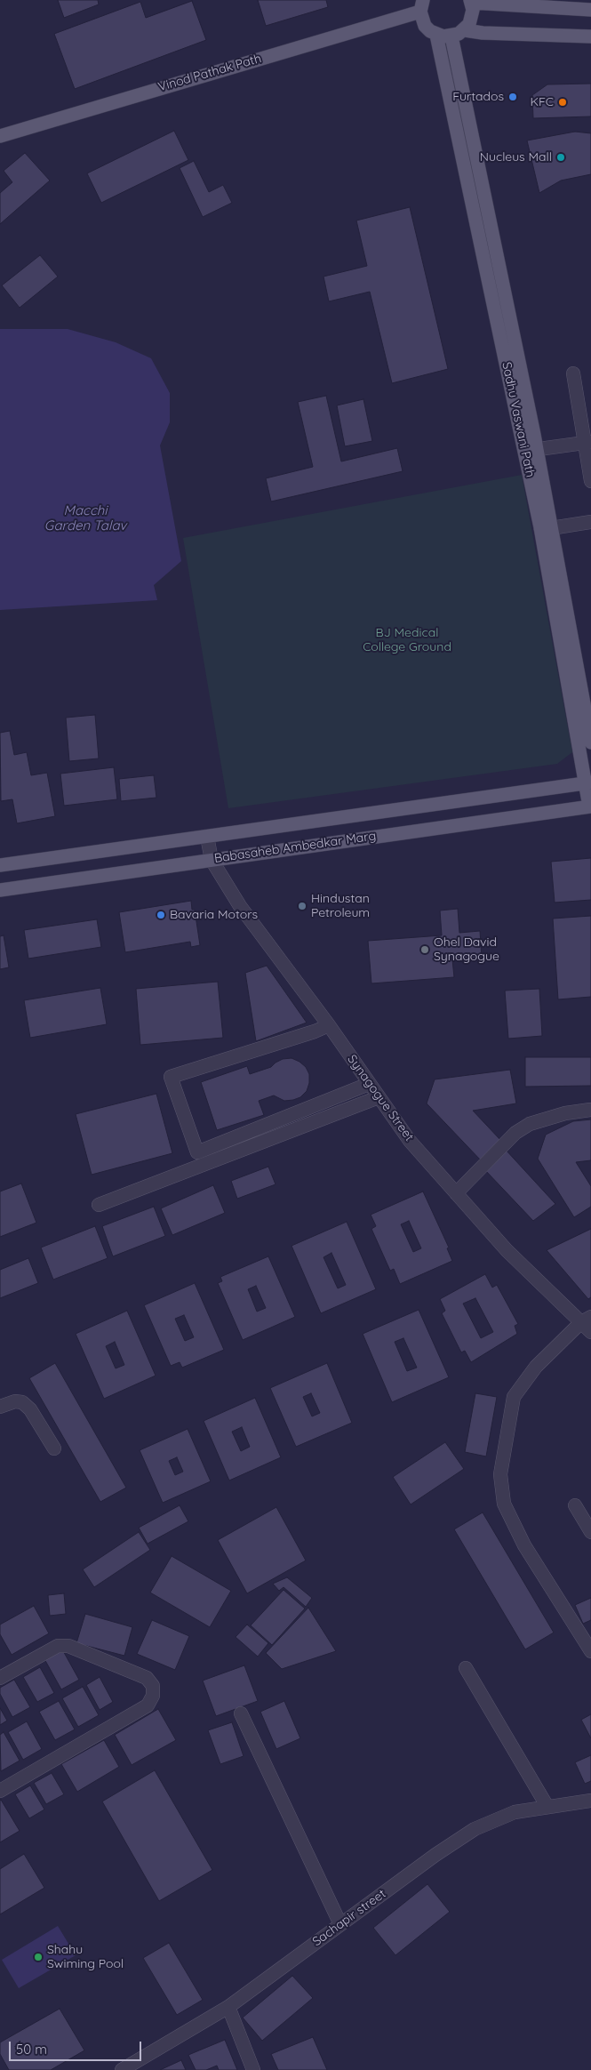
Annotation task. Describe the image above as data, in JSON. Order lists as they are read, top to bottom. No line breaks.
{"streets":{"main road":["Vinod Pathak Path","Sadhu Vaswani Path","Babasaheb Ambedkar Marg"],"street":["Synagogue Street","Sachapir street"]},"crossings":[["Sadhu Vaswani Path","Babasaheb Ambedkar Marg"],["Babasaheb Ambedkar Marg","Synagogue Street"]],"water":["Macchi Garden Talav"],"parks":["BJ Medical College Ground"],"places":["Furtados","KFC","Nucleus Mall","Hindustan Petroleum","Bavaria Motors","Ohel David Synagogue","Shahu Swiming Pool"],"scale_bar":"50 m"}
